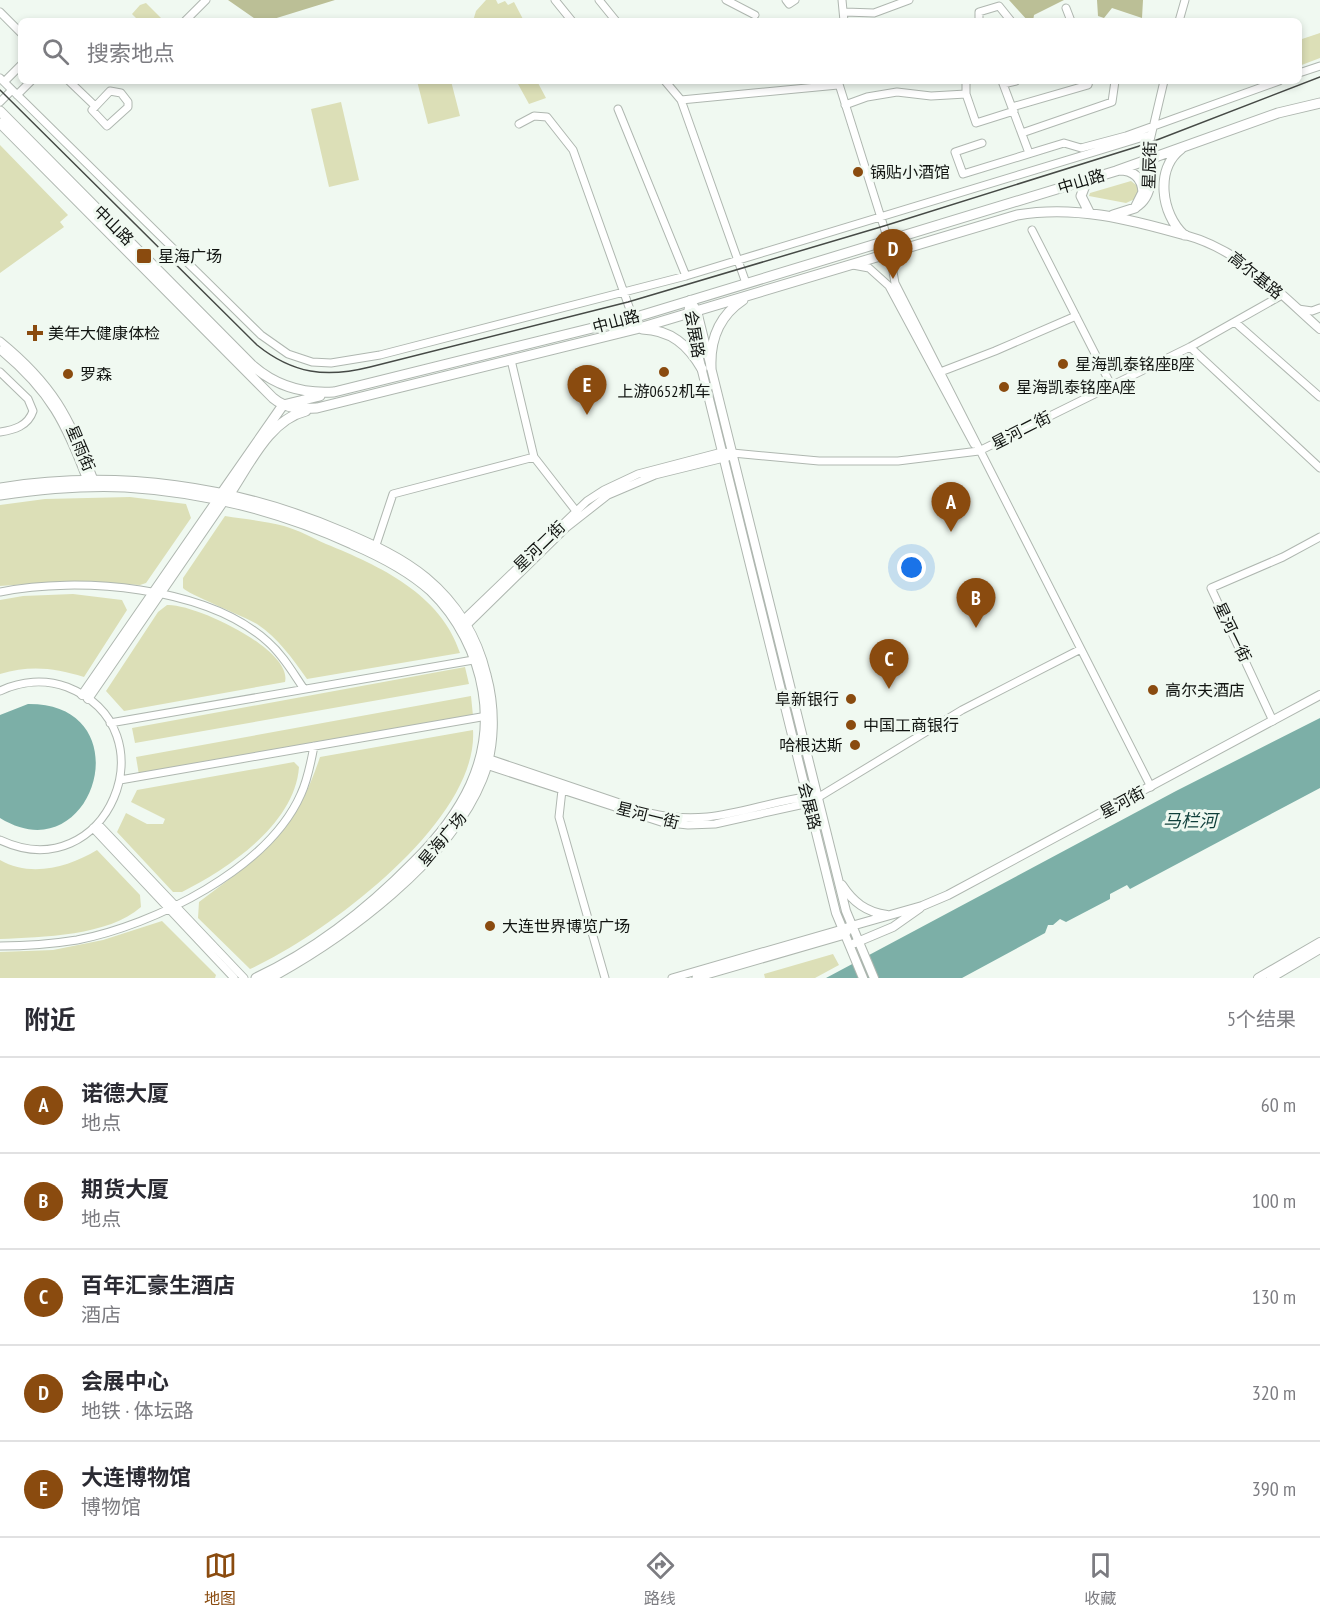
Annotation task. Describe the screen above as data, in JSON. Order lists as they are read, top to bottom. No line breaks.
{"streets":{"highway":["中山路","星海广场"],"main road":["高尔基路","会展路","星河街"],"street":["星辰街","星河二街","星雨街","星河一街"]},"crossings":[["星辰街","中山路"],["中山路","高尔基路"],["中山路","会展路"],["高尔基路","星河二街"],["会展路","星河二街"],["会展路","星河一街"],["会展路","星河街"],["星河二街","星海广场"],["星雨街","星海广场"],["星河一街","星河街"],["星河一街","星海广场"]],"water":["马栏河"],"places":{"other":["锅贴小酒馆","星海凯泰铭座B座","上游0652机车","罗森","星海凯泰铭座A座","高尔夫酒店","阜新银行","中国工商银行","哈根达斯","大连世界博览广场"],"transit":["星海广场"],"health":["美年大健康体检"]},"page":{"search":"搜索地点","pins":["D","E","A","B","C"],"heading":["附近","5个结果"],"list":[{"mark":"A","name":"诺德大厦","note":"地点","value":"60 m"},{"mark":"B","name":"期货大厦","note":"地点","value":"100 m"},{"mark":"C","name":"百年汇豪生酒店","note":"酒店","value":"130 m"},{"mark":"D","name":"会展中心","note":"地铁 · 体坛路","value":"320 m"},{"mark":"E","name":"大连博物馆","note":"博物馆","value":"390 m"}],"nav":["地图","路线","收藏"]}}
